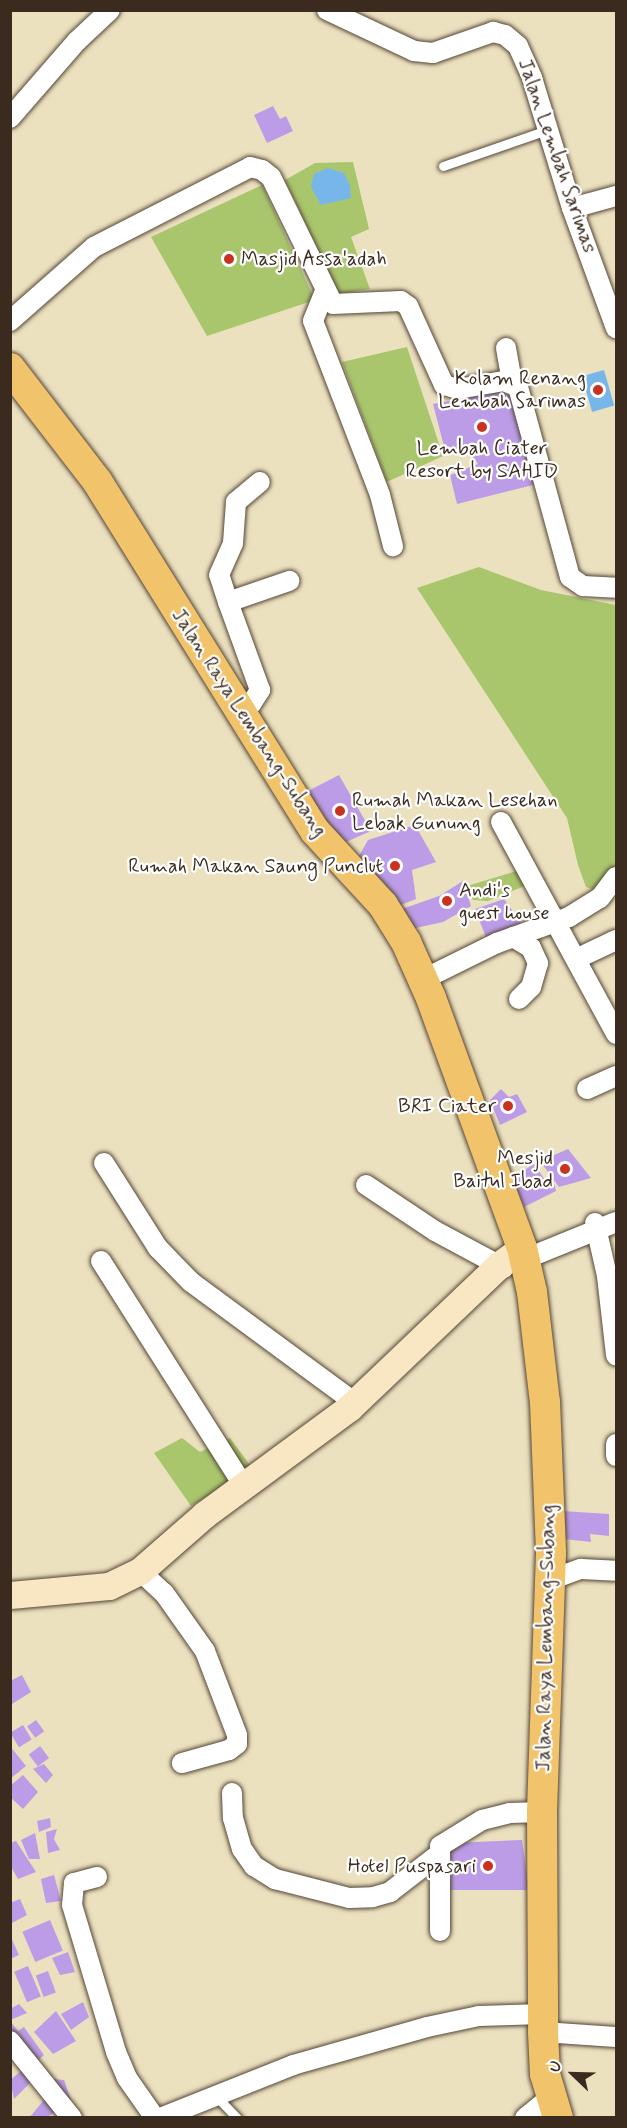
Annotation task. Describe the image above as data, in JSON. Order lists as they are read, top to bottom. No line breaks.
{"streets":{"main road":["Jalan Raya Lembang-Subang"],"street":["Jalan Lembah Sarimas"]},"places":["Masjid Assa'adah","Kolam Renang Lembah Sarimas","Lembah Ciater Resort by SAHID","Rumah Makan Lesehan Lebak Gunung","Rumah Makan Saung Punclut","Andi's guest house","BRI Ciater","Mesjid Baitul Ibad","Hotel Puspasari"],"north":"top left"}
